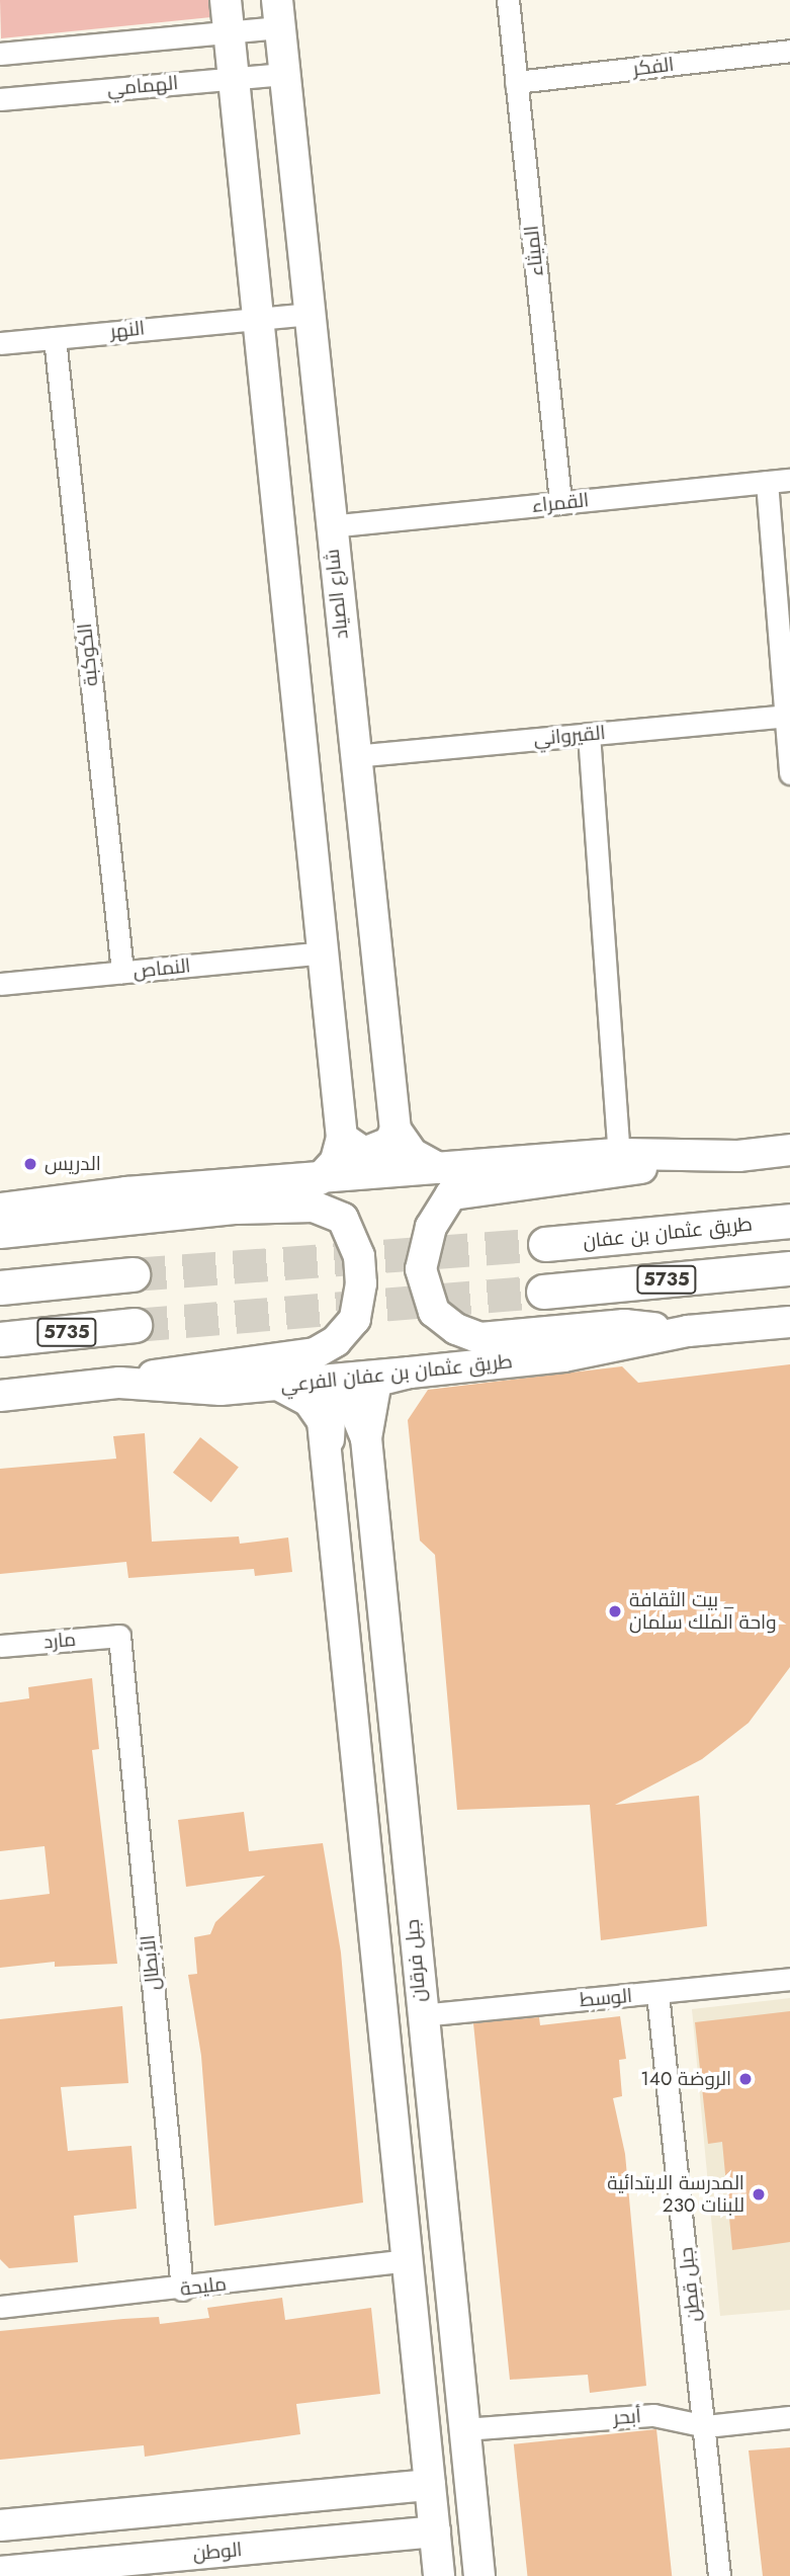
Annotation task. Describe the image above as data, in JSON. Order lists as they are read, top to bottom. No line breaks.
{"streets":{"main road":["طريق عثمان بن عفان","5735"],"street":["الفكر","الهمامي","الميثاء","النهر","القمراء","شارع الصياد","الكوكبة","القيرواني","النماص","طريق عثمان بن عفان الفرعي","مارد","جبل فرقان","الأبطال","الوسط","جبل قطن","مليحة","أبحر","الوطن"]},"crossings":[["الفكر","الميثاء"],["الهمامي","شارع الصياد"],["الميثاء","القمراء"],["النهر","شارع الصياد"],["النهر","الكوكبة"],["القمراء","شارع الصياد"],["شارع الصياد","القيرواني"],["الكوكبة","النماص"],["طريق عثمان بن عفان الفرعي","جبل فرقان"],["مارد","الأبطال"],["جبل فرقان","الوسط"],["جبل فرقان","مليحة"],["جبل فرقان","أبحر"],["جبل فرقان","الوطن"],["الأبطال","مليحة"],["الوسط","جبل قطن"],["جبل قطن","أبحر"]],"places":["الدريس","بيت الثقافة _ واحة الملك سلمان","الروضة 140","المدرسة الابتدائية 230 للبنات"]}
